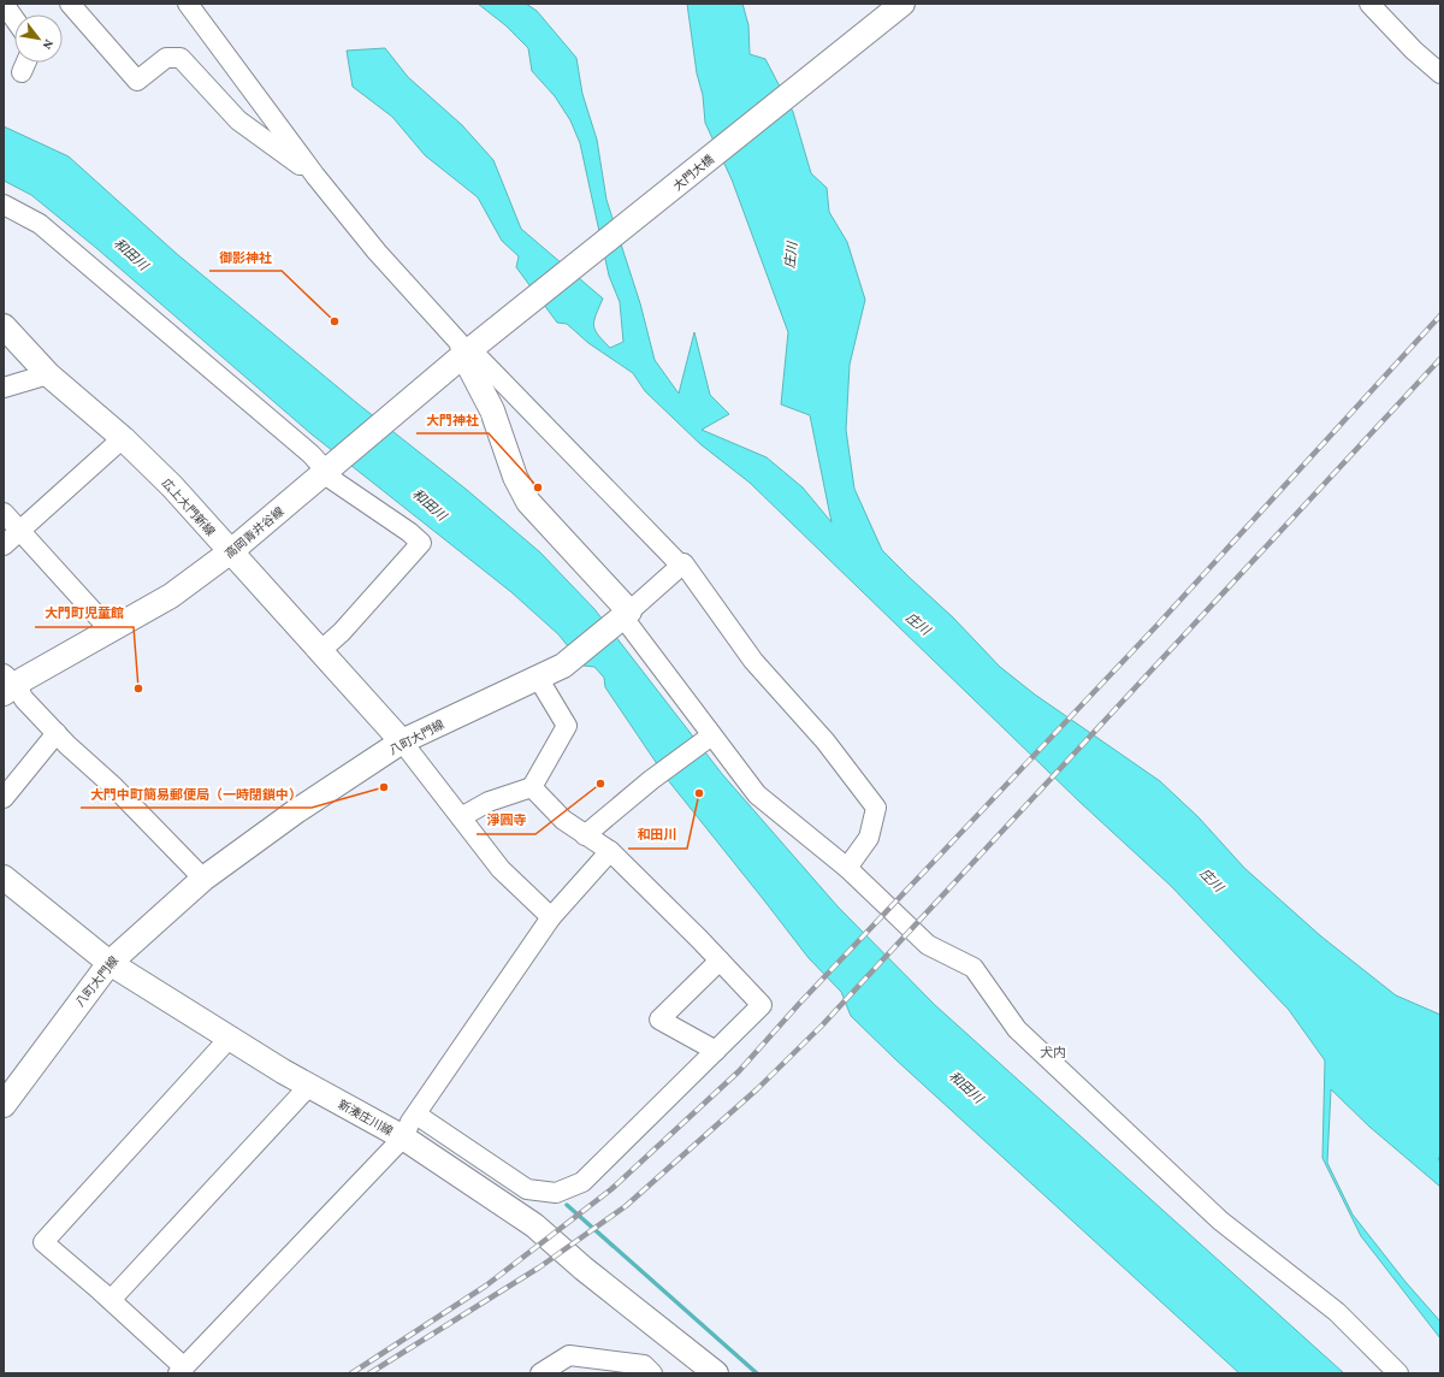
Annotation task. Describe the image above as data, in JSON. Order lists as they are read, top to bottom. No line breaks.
{"streets":{"main road":["大門大橋","広上大門新線","高岡青井谷線","八町大門線","新湊庄川線"]},"crossings":[["大門大橋","高岡青井谷線"],["広上大門新線","高岡青井谷線"],["広上大門新線","八町大門線"],["八町大門線","新湊庄川線"]],"districts":["犬内"],"water":["和田川","庄川"],"places":["御影神社","大門神社","大門町児童館","淨圓寺","大門中町簡易郵便局（一時閉鎖中）","和田川"],"north":"bottom right"}
